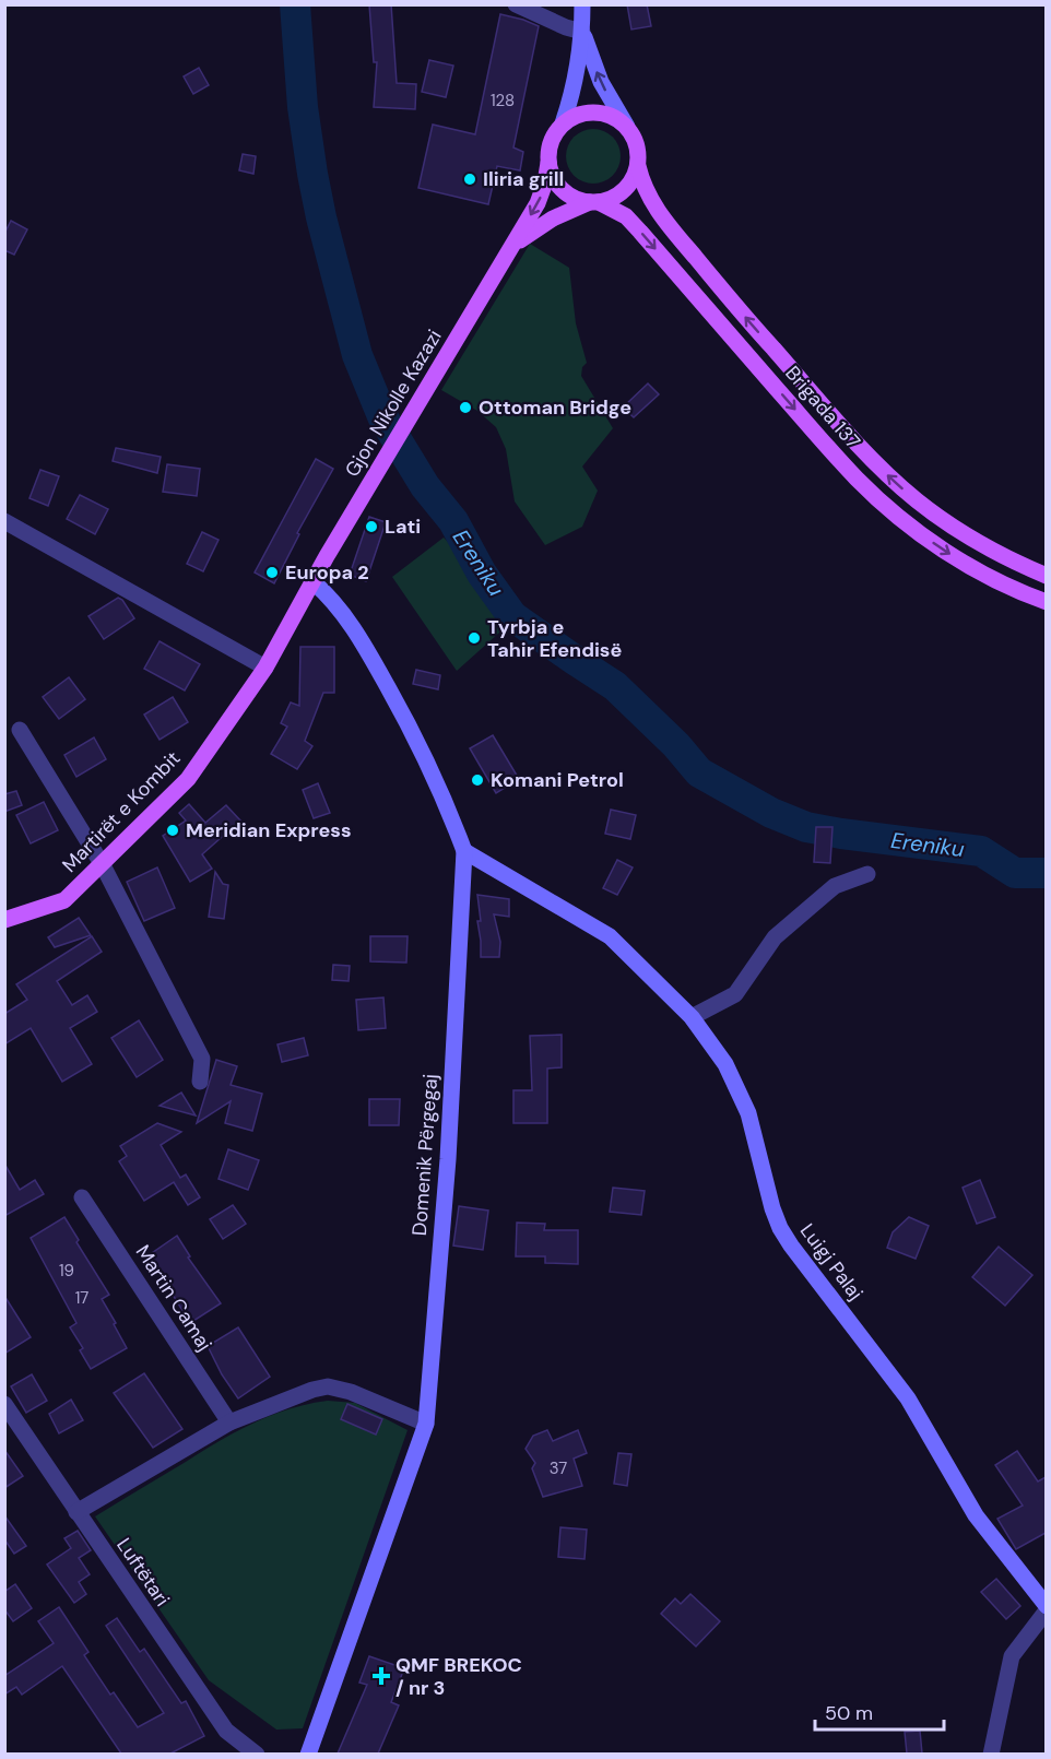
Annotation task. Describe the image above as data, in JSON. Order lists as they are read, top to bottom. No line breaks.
{"streets":{"main road":["Gjon Nikolle Kazazi","Brigada 137","Martirët e Kombit","Domenik Përgegaj","Luigj Palaj"],"street":["Martin Camaj","Luftëtari"]},"crossings":[["Gjon Nikolle Kazazi","Brigada 137"],["Gjon Nikolle Kazazi","Martirët e Kombit"],["Gjon Nikolle Kazazi","Domenik Përgegaj"],["Martirët e Kombit","Domenik Përgegaj"],["Domenik Përgegaj","Luigj Palaj"]],"water":["Ereniku"],"places":{"other":["Iliria grill","Ottoman Bridge","Lati","Europa 2","Tyrbja e Tahir Efendisë","Komani Petrol","Meridian Express"],"health":["QMF BREKOC / nr 3"]},"house_numbers":["128","19","17","37"],"scale_bar":"50 m"}
